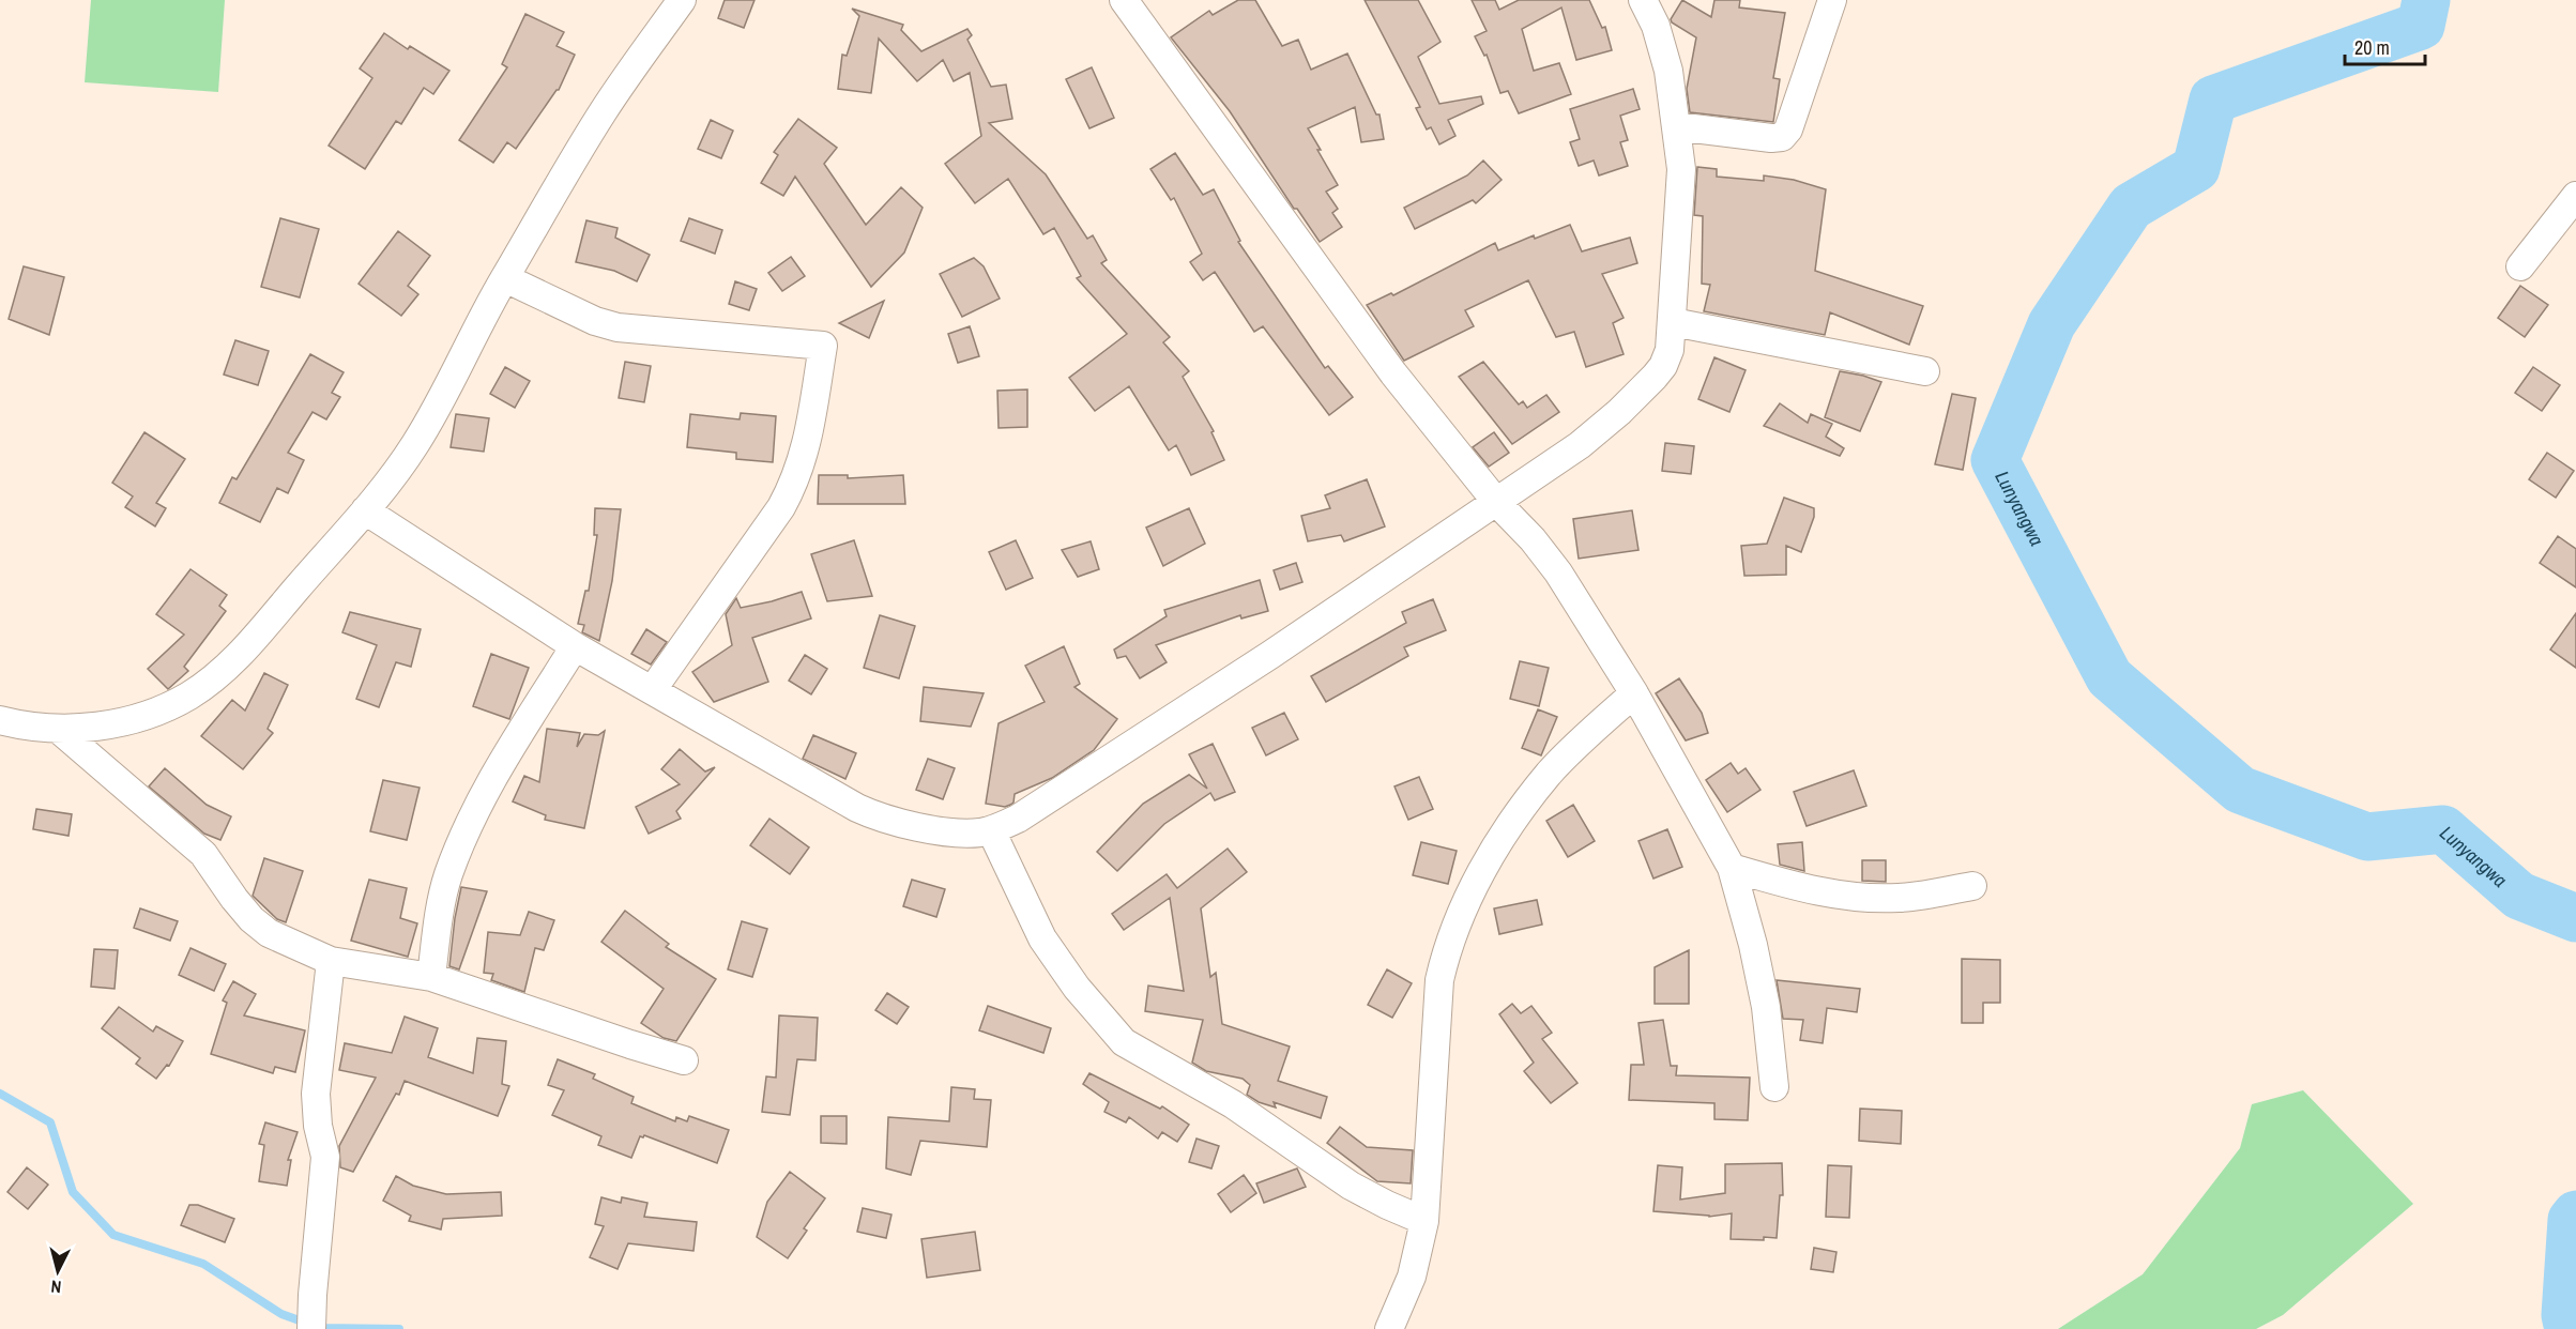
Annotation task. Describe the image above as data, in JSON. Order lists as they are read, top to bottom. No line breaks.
{"water":["Lunyangwa"],"scale_bar":"20 m","north":"bottom"}
